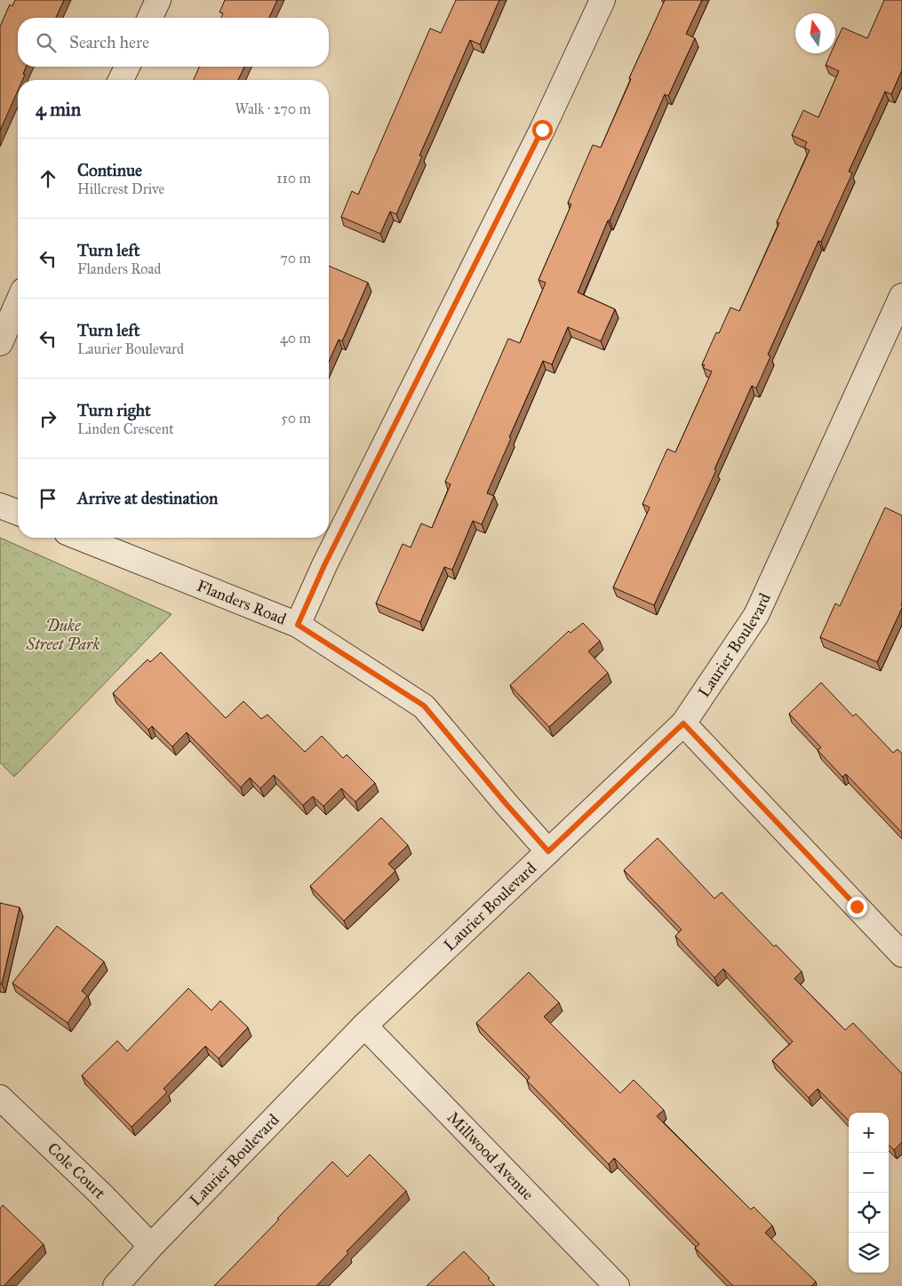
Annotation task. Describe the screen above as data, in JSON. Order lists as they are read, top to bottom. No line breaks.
{"streets":{"street":["Flanders Road","Laurier Boulevard","Millwood Avenue","Cole Court"]},"crossings":[["Flanders Road","Laurier Boulevard"],["Laurier Boulevard","Millwood Avenue"],["Laurier Boulevard","Cole Court"]],"parks":["Duke Street Park"],"north":"top","page":{"search":"Search here","heading":["4 min","Walk · 270 m"],"list":[["Continue","Hillcrest Drive","110 m"],["Turn left","Flanders Road","70 m"],["Turn left","Laurier Boulevard","40 m"],["Turn right","Linden Crescent","50 m"],"Arrive at destination"],"map_buttons":["+","−"]}}
